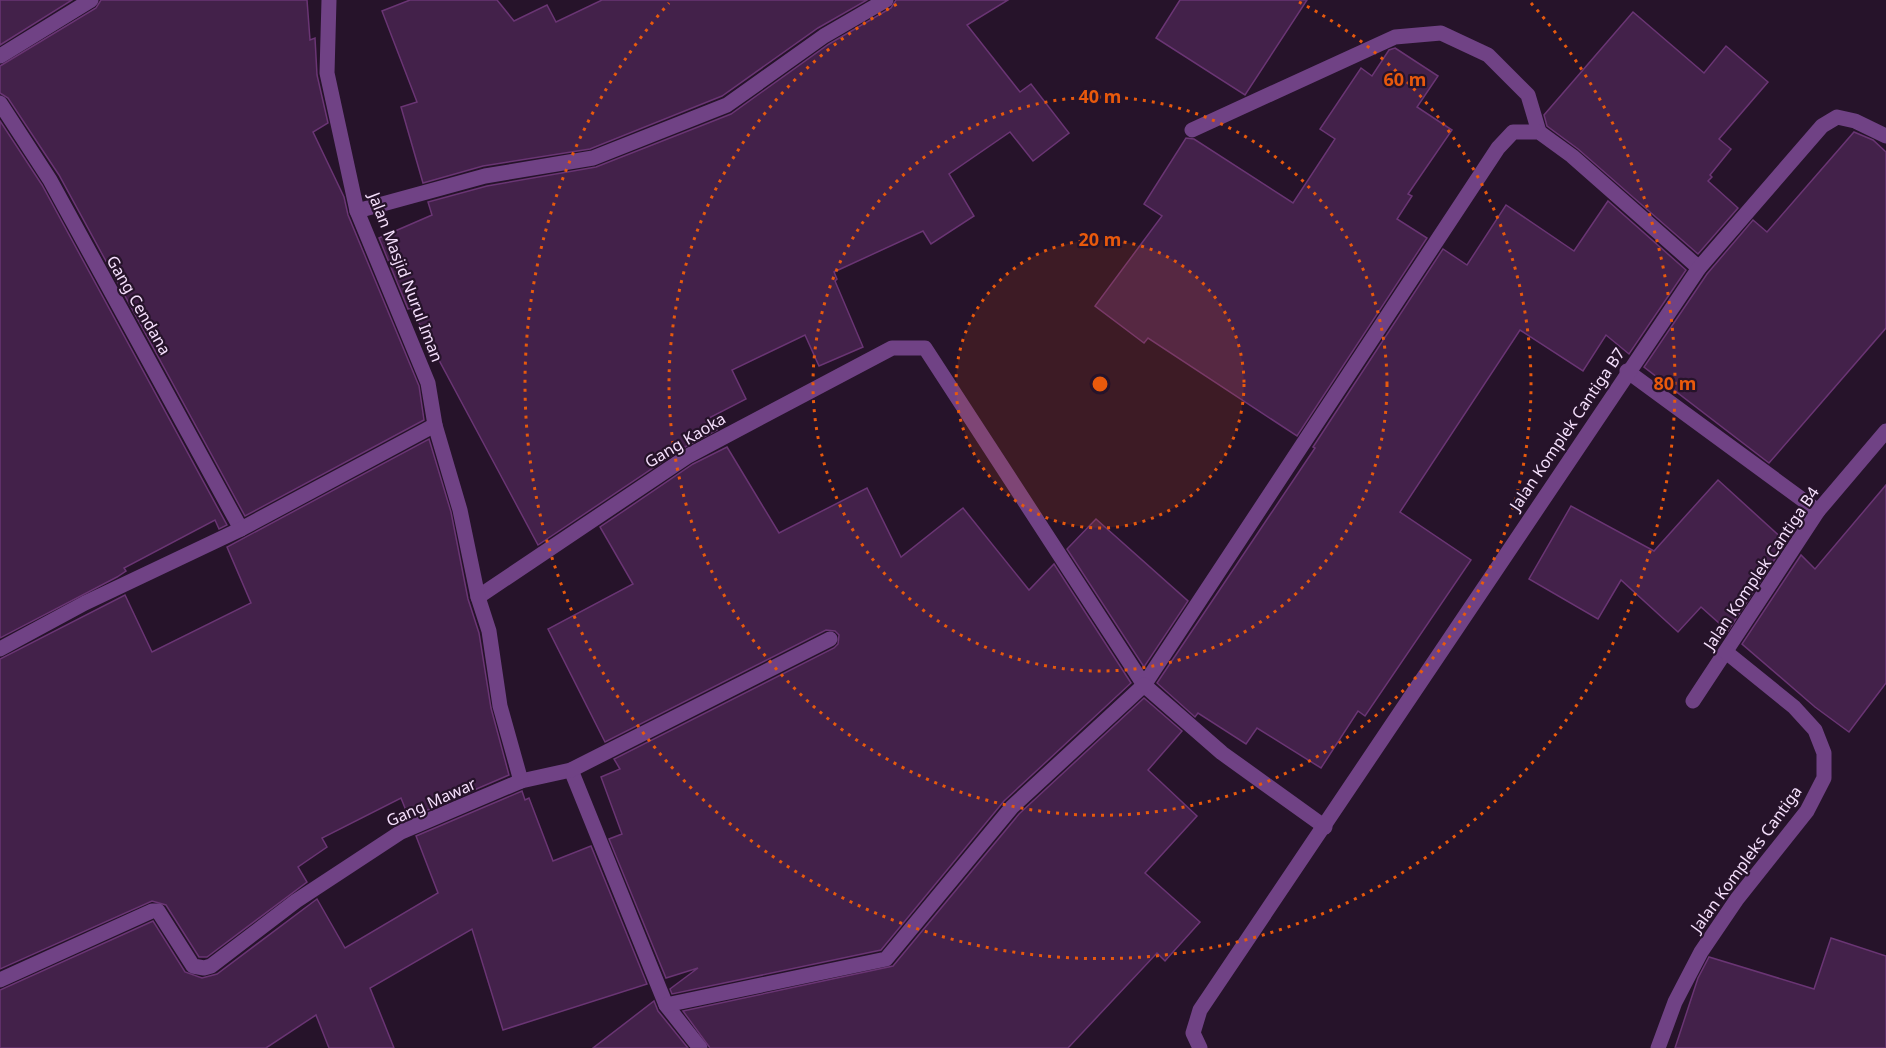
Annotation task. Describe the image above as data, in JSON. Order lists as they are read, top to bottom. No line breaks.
{"streets":{"street":["Jalan Masjid Nurul Iman","Gang Cendana","Jalan Komplek Cantiga B7","Gang Kaoka","Jalan Komplek Cantiga B4","Gang Mawar","Jalan Kompleks Cantiga"]},"crossings":[["Jalan Komplek Cantiga B4","Jalan Kompleks Cantiga"]],"rings":["60 m","40 m","20 m","80 m"]}
